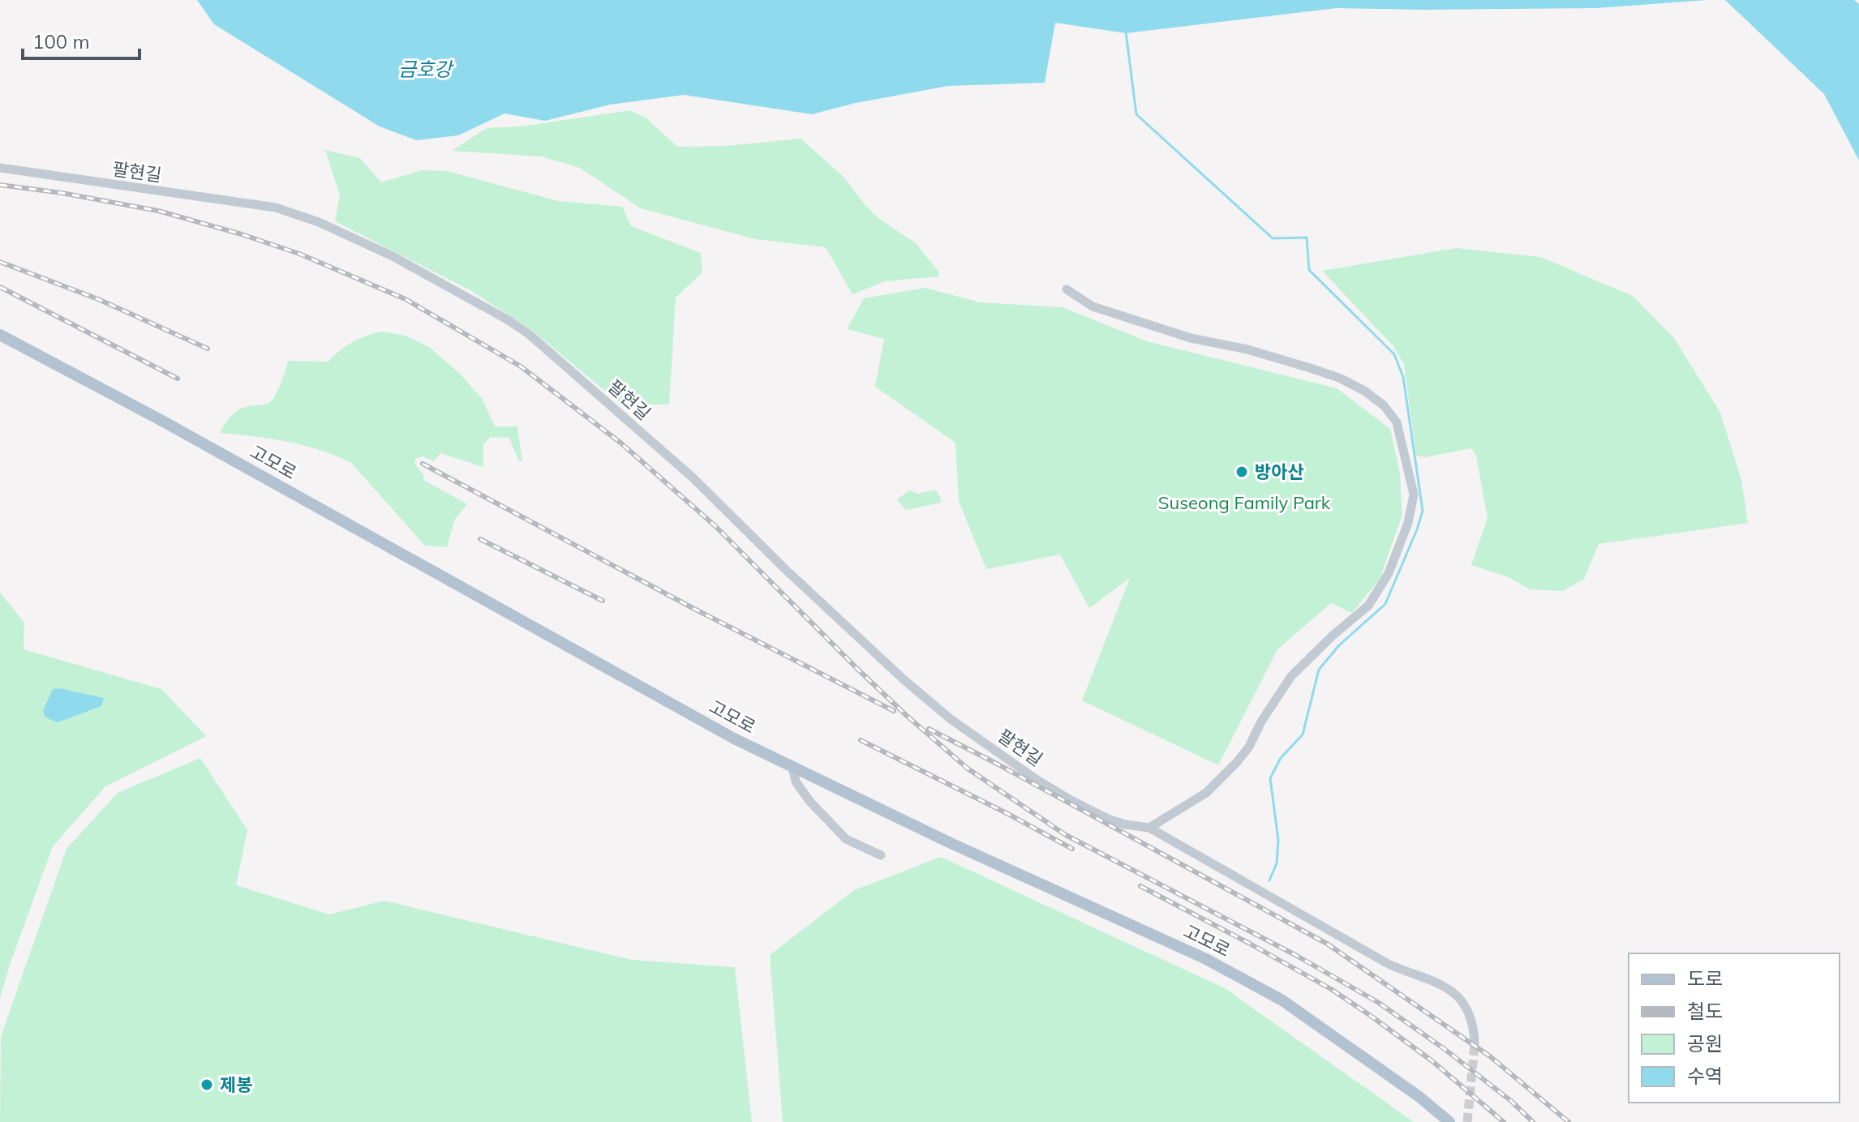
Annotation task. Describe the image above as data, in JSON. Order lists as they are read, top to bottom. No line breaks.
{"streets":{"main road":["고모로"],"street":["팔현길"]},"water":["금호강"],"parks":["Suseong Family Park"],"places":["방아산","제봉"],"legend":["도로","철도","공원","수역"],"scale_bar":"100 m"}
